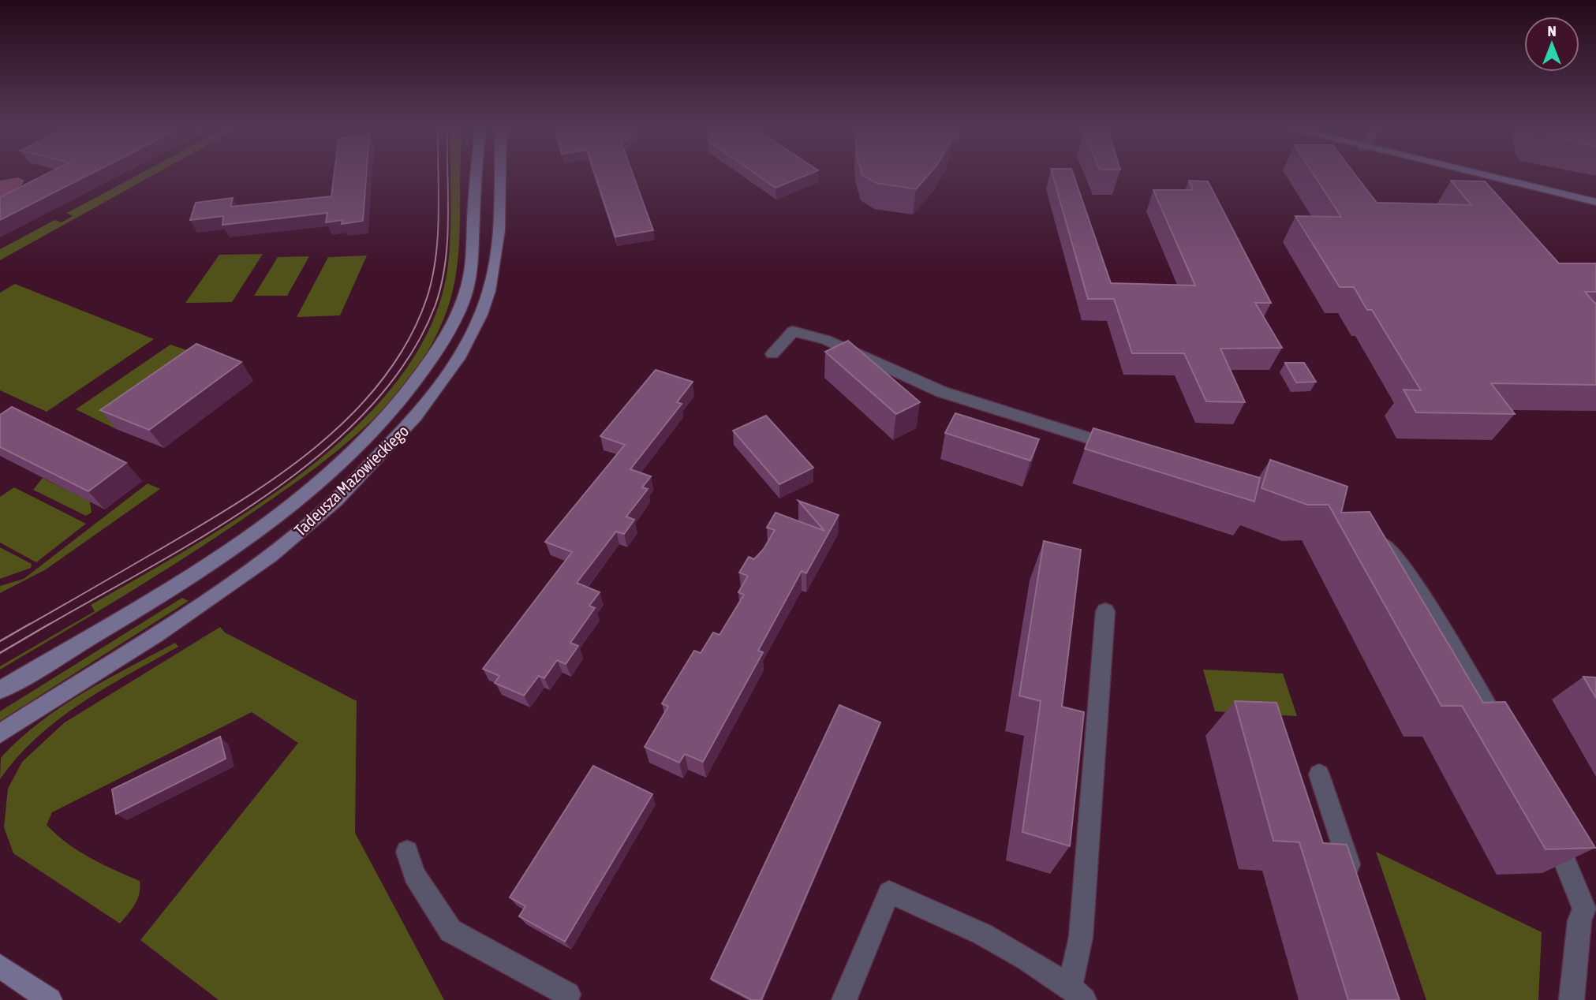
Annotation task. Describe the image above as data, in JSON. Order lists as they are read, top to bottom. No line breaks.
{"streets":{"street":["Tadeusza Mazowieckiego"]},"north":"top"}
